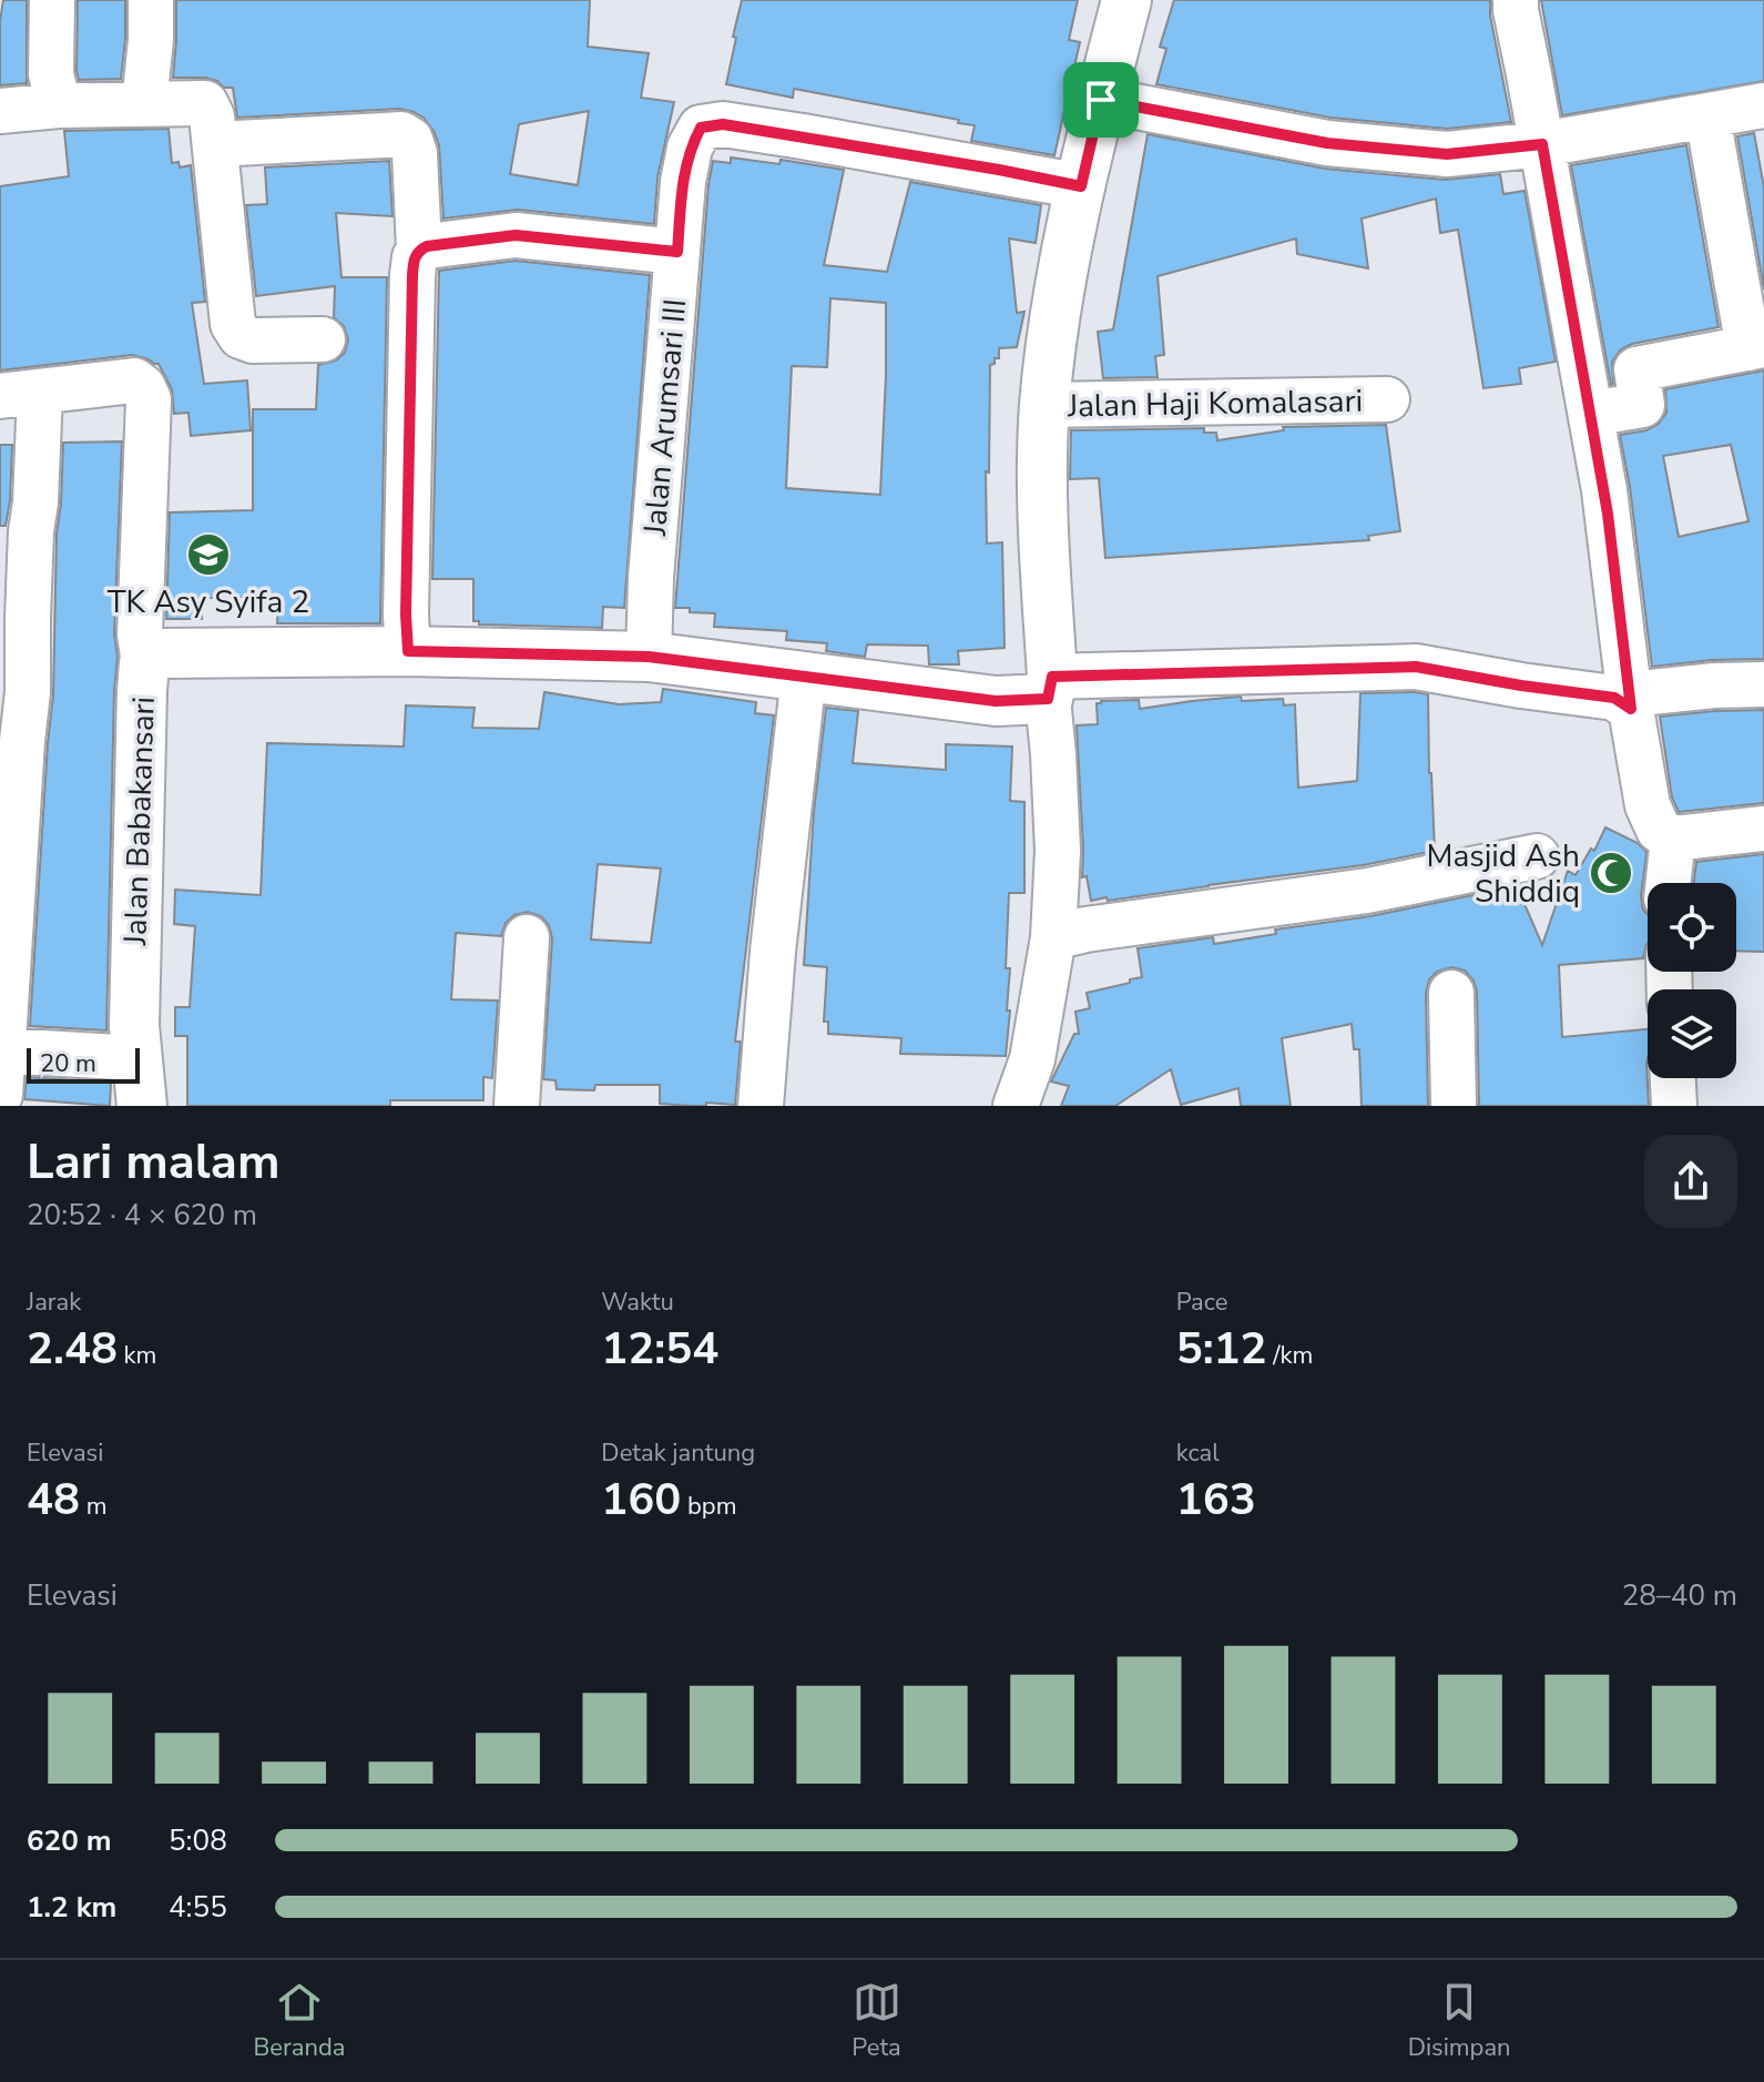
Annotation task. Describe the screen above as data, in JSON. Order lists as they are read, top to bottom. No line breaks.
{"streets":{"street":["Jalan Haji Komalasari","Jalan Arumsari III","Jalan Babakansari"]},"crossings":[["Jalan Arumsari III","Jalan Babakansari"]],"places":{"school or university":["TK Asy Syifa 2"],"mosque":["Masjid Ash Shiddiq"]},"scale_bar":"20 m","page":{"scale":"20 m","heading":["Lari malam","20:52 · 4 × 620 m"],"stats":[["Jarak","2.48 km"],["Waktu","12:54"],["Pace","5:12 /km"],["Elevasi","48 m"],["Detak jantung","160 bpm"],["kcal","163"]],"chart":["Elevasi","28–40 m"],"list":[{"name":"620 m","note":"5:08"},{"name":"1.2 km","note":"4:55"}],"tabs":["Beranda","Peta","Disimpan"]}}
